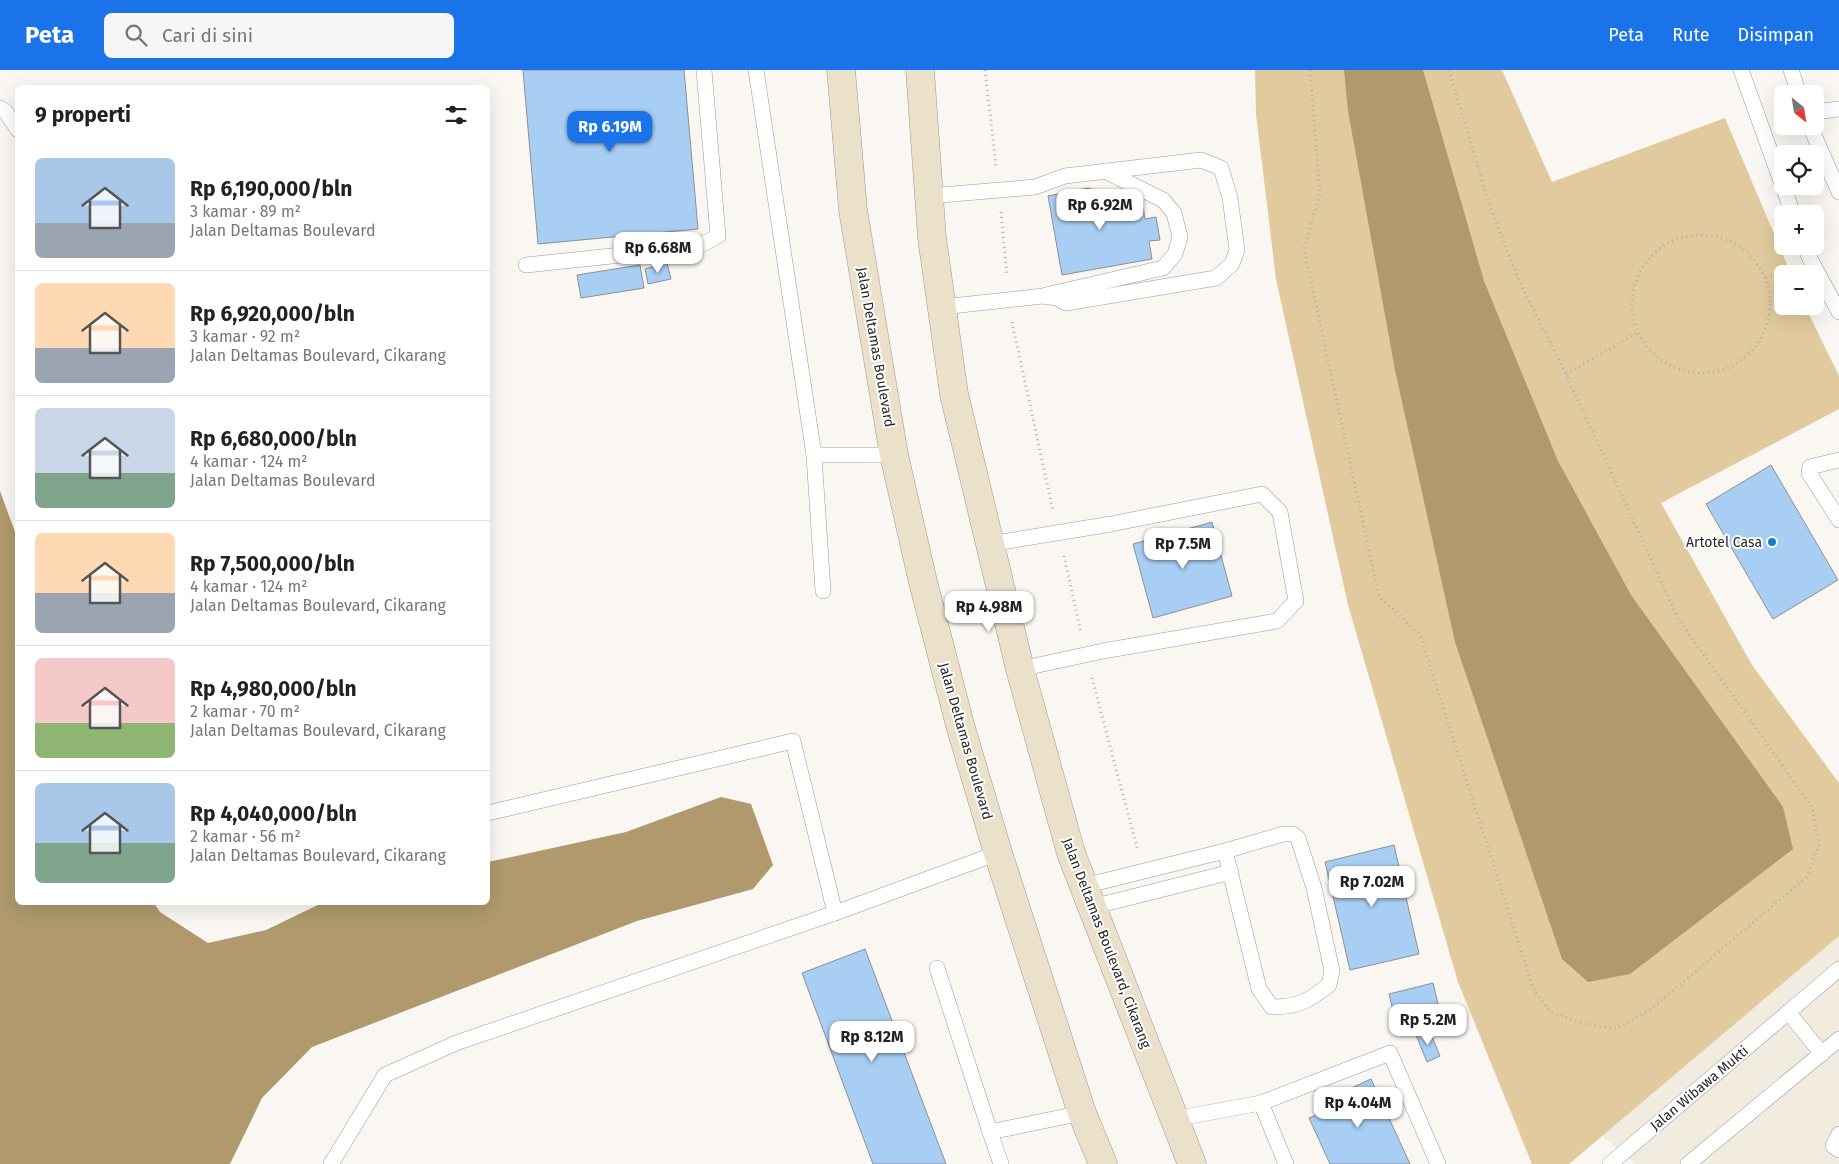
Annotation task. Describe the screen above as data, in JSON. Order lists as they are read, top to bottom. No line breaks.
{"streets":{"street":["Jalan Deltamas Boulevard","Jalan Deltamas Boulevard, Cikarang"],"lane":["Jalan Wibawa Mukti"]},"places":["Artotel Casa"],"north":"bottom right","page":{"header":"Peta","search":"Cari di sini","nav":["Peta","Rute","Disimpan"],"map_buttons":["+","−"],"heading":"9 properti","price":["Rp 6.19M","Rp 6.92M","Rp 6.68M","Rp 7.5M","Rp 4.98M","Rp 7.02M","Rp 5.2M","Rp 8.12M","Rp 4.04M"],"list":[{"name":"Rp 6,190,000/bln","note":"3 kamar · 89 m² · Jalan Deltamas Boulevard"},{"name":"Rp 6,920,000/bln","note":"3 kamar · 92 m² · Jalan Deltamas Boulevard, Cikarang"},{"name":"Rp 6,680,000/bln","note":"4 kamar · 124 m² · Jalan Deltamas Boulevard"},{"name":"Rp 7,500,000/bln","note":"4 kamar · 124 m² · Jalan Deltamas Boulevard, Cikarang"},{"name":"Rp 4,980,000/bln","note":"2 kamar · 70 m² · Jalan Deltamas Boulevard, Cikarang"},{"name":"Rp 4,040,000/bln","note":"2 kamar · 56 m² · Jalan Deltamas Boulevard, Cikarang"}]}}
